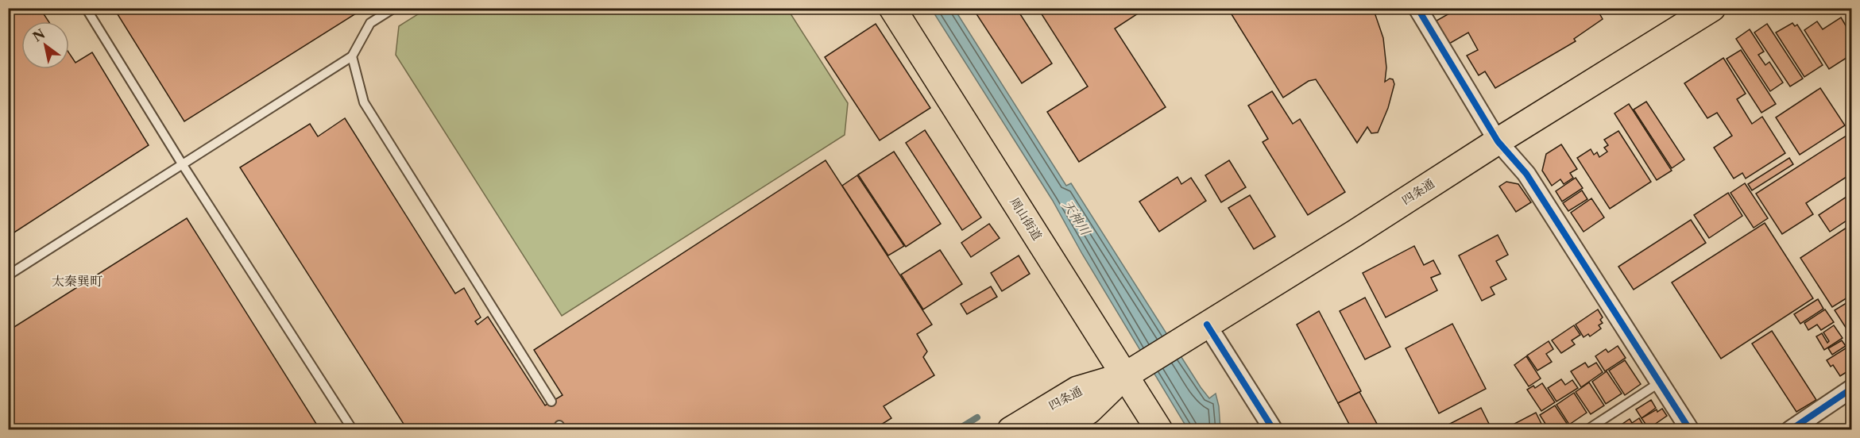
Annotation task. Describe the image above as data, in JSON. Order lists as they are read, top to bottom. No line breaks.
{"streets":{"main road":["四条通","周山街道"]},"crossings":[["四条通","周山街道"]],"districts":["太秦巽町"],"water":["天神川"],"north":"top left"}
